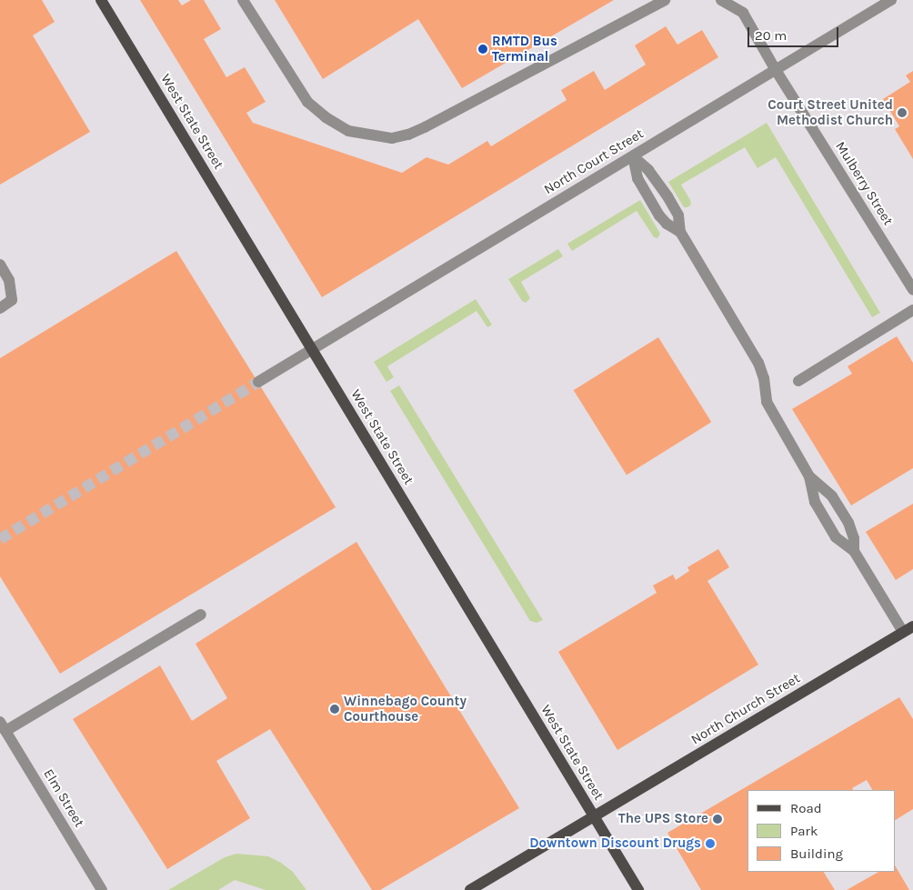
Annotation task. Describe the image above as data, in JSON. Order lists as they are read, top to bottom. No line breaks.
{"streets":{"main road":["West State Street","North Church Street"],"street":["North Court Street","Mulberry Street","Elm Street"]},"crossings":[["West State Street","North Court Street"],["West State Street","North Church Street"],["North Court Street","Mulberry Street"]],"places":["RMTD Bus Terminal","Court Street United Methodist Church","Winnebago County Courthouse","The UPS Store","Downtown Discount Drugs"],"legend":["Road","Park","Building"],"scale_bar":"20 m"}
